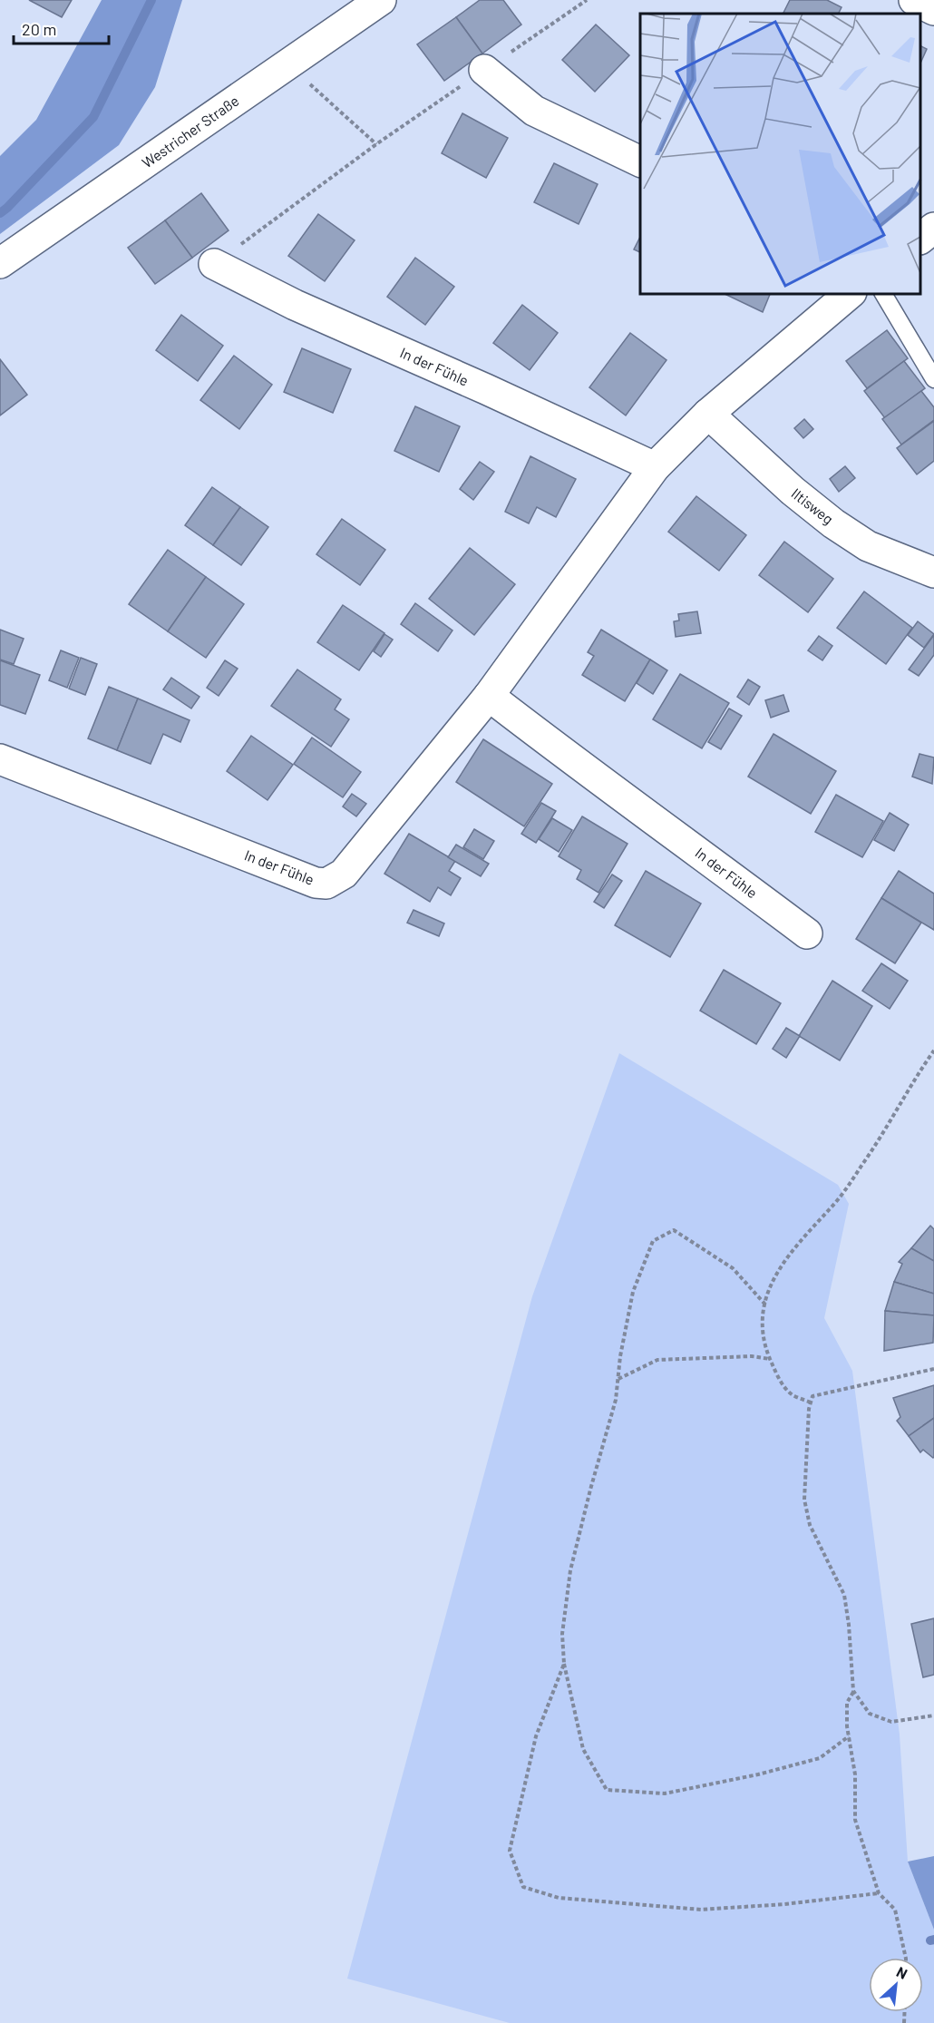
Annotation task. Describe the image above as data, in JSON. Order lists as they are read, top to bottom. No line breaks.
{"streets":{"street":["Westricher Straße","In der Fühle","Iltisweg"]},"crossings":[["In der Fühle","Iltisweg"]],"scale_bar":"20 m","north":"top right"}
